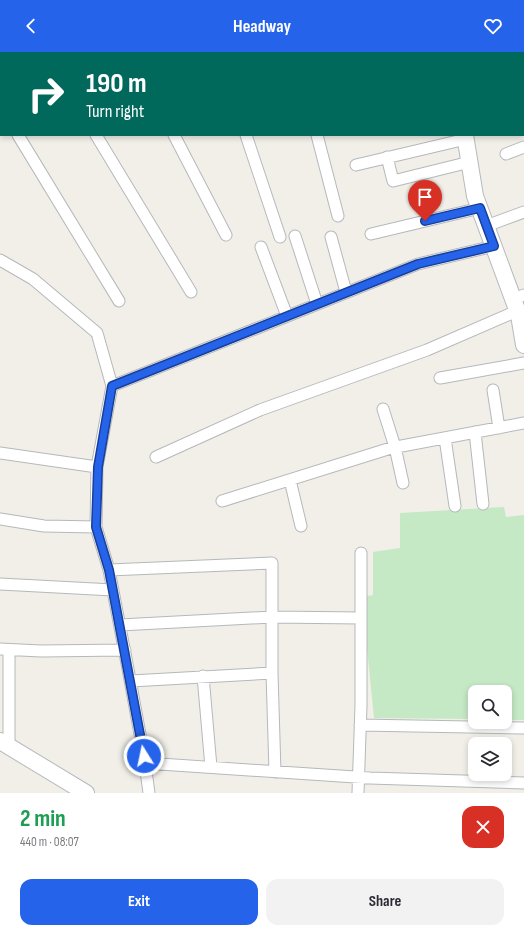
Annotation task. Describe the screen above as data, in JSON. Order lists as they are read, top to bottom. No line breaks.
{"page":{"header":"Headway","turn":["190 m","Turn right"],"heading":["2 min","440 m · 08:07"],"buttons":["Exit","Share"]}}
